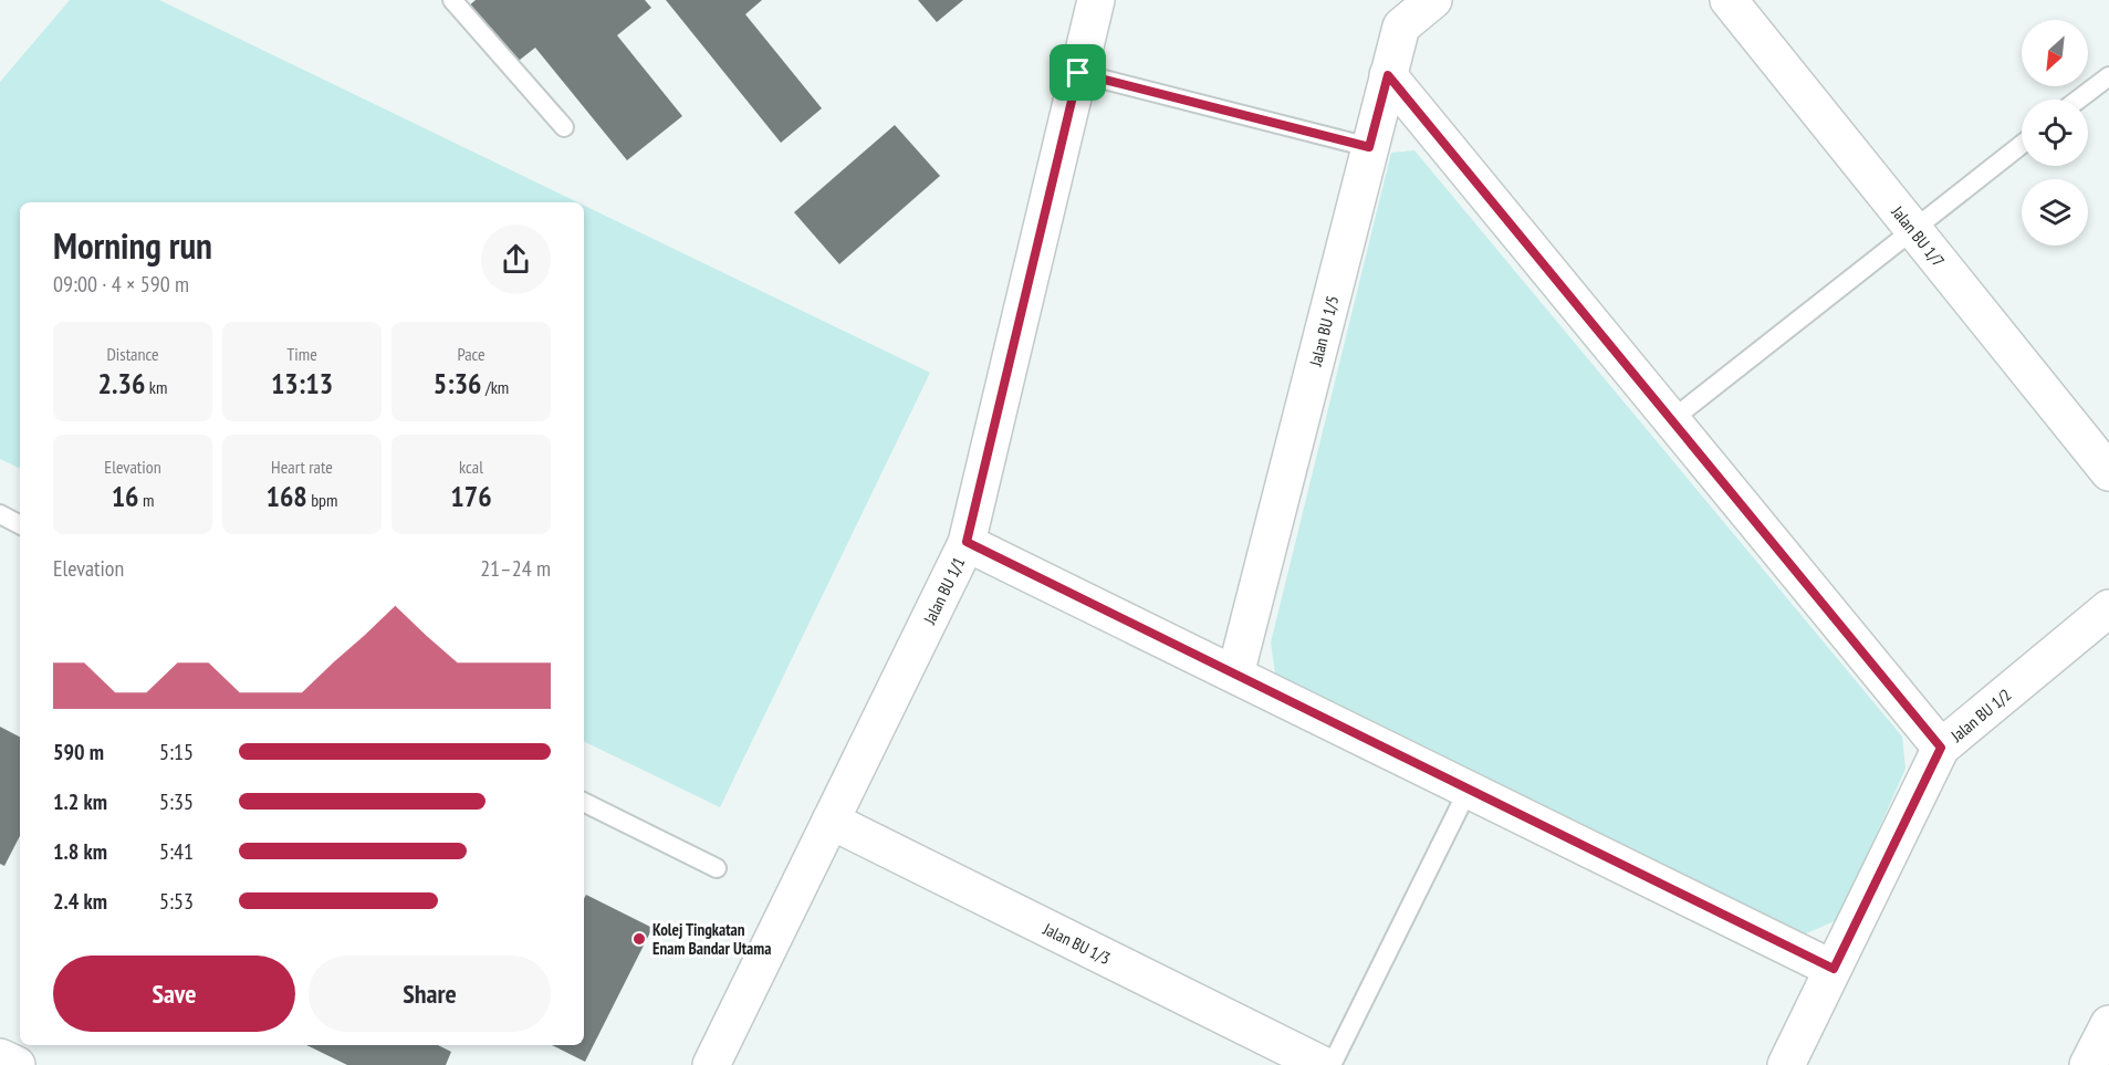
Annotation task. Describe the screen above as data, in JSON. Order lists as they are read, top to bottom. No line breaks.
{"streets":{"street":["Jalan BU 1/7","Jalan BU 1/5","Jalan BU 1/1","Jalan BU 1/2","Jalan BU 1/3"]},"crossings":[["Jalan BU 1/1","Jalan BU 1/3"]],"places":["Kolej Tingkatan Enam Bandar Utama"],"north":"bottom left","page":{"heading":["Morning run","09:00 · 4 × 590 m"],"stats":[["Distance","2.36 km"],["Time","13:13"],["Pace","5:36 /km"],["Elevation","16 m"],["Heart rate","168 bpm"],["kcal","176"]],"chart":["Elevation","21–24 m"],"list":[{"name":"590 m","note":"5:15"},{"name":"1.2 km","note":"5:35"},{"name":"1.8 km","note":"5:41"},{"name":"2.4 km","note":"5:53"}],"buttons":["Save","Share"]}}
